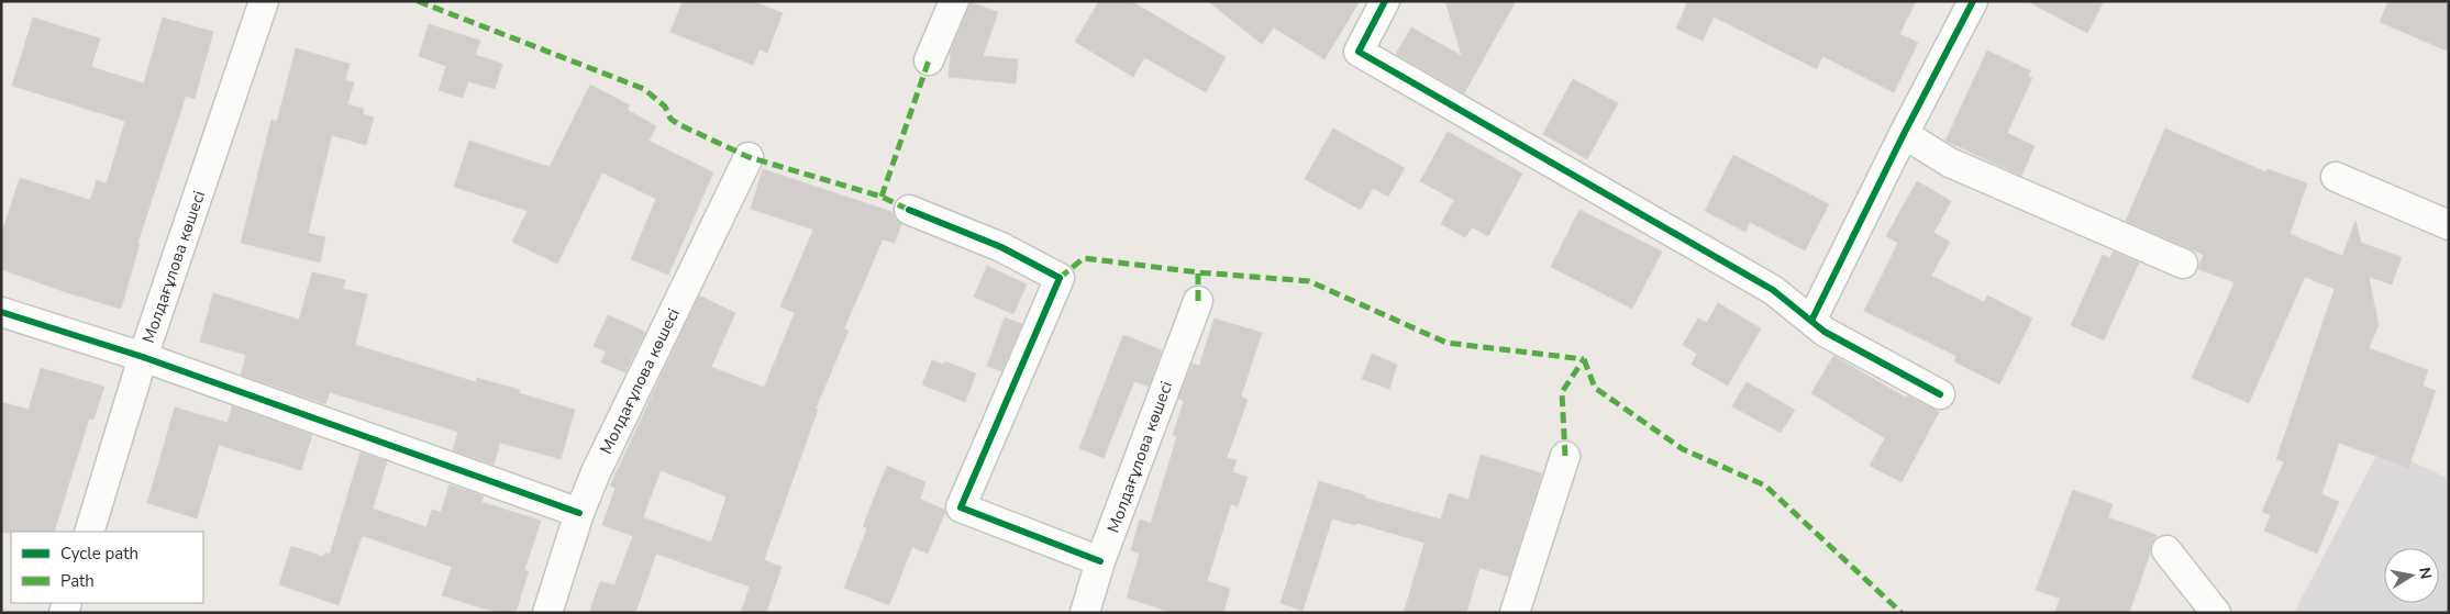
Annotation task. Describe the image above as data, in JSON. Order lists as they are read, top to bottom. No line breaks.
{"streets":{"street":["Молдағұлова көшесі"]},"legend":["Cycle path","Path"],"north":"right"}
